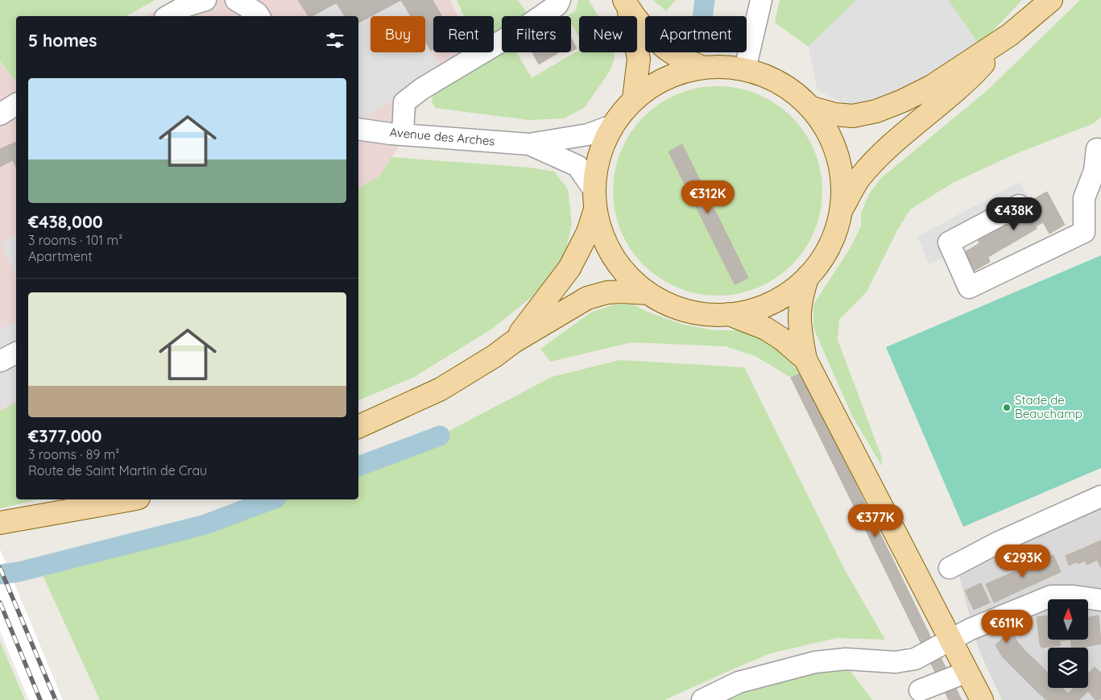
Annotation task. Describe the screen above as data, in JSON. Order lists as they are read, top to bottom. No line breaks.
{"streets":{"street":["Avenue des Arches"]},"places":["Stade de Beauchamp"],"north":"top","page":{"chip":["Buy","Rent","Filters","New","Apartment"],"heading":"5 homes","list":[{"name":"€438,000","note":"3 rooms · 101 m² · Apartment"},{"name":"€377,000","note":"3 rooms · 89 m² · Route de Saint Martin de Crau"}],"price":["€312K","€438K","€377K","€293K","€611K"]}}
